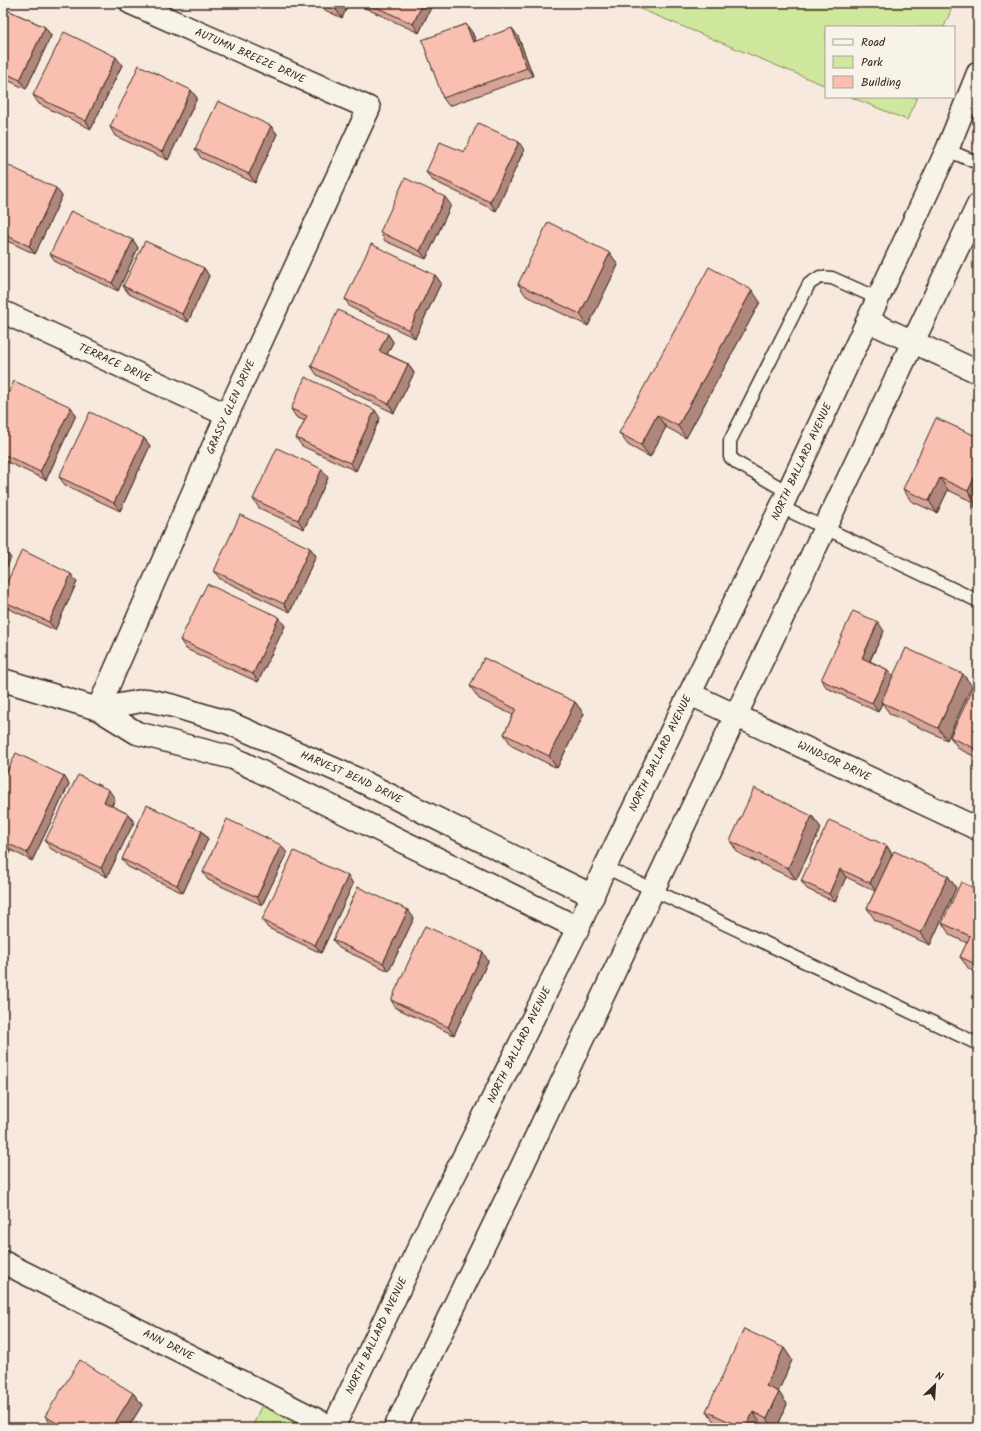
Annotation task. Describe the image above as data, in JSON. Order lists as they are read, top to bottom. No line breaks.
{"streets":{"street":["AUTUMN BREEZE DRIVE","TERRACE DRIVE","GRASSY GLEN DRIVE","NORTH BALLARD AVENUE","WINDSOR DRIVE","HARVEST BEND DRIVE","ANN DRIVE"]},"crossings":[["AUTUMN BREEZE DRIVE","GRASSY GLEN DRIVE"],["TERRACE DRIVE","GRASSY GLEN DRIVE"],["GRASSY GLEN DRIVE","HARVEST BEND DRIVE"],["NORTH BALLARD AVENUE","WINDSOR DRIVE"],["NORTH BALLARD AVENUE","HARVEST BEND DRIVE"],["NORTH BALLARD AVENUE","ANN DRIVE"]],"legend":["Road","Park","Building"],"north":"top right"}
